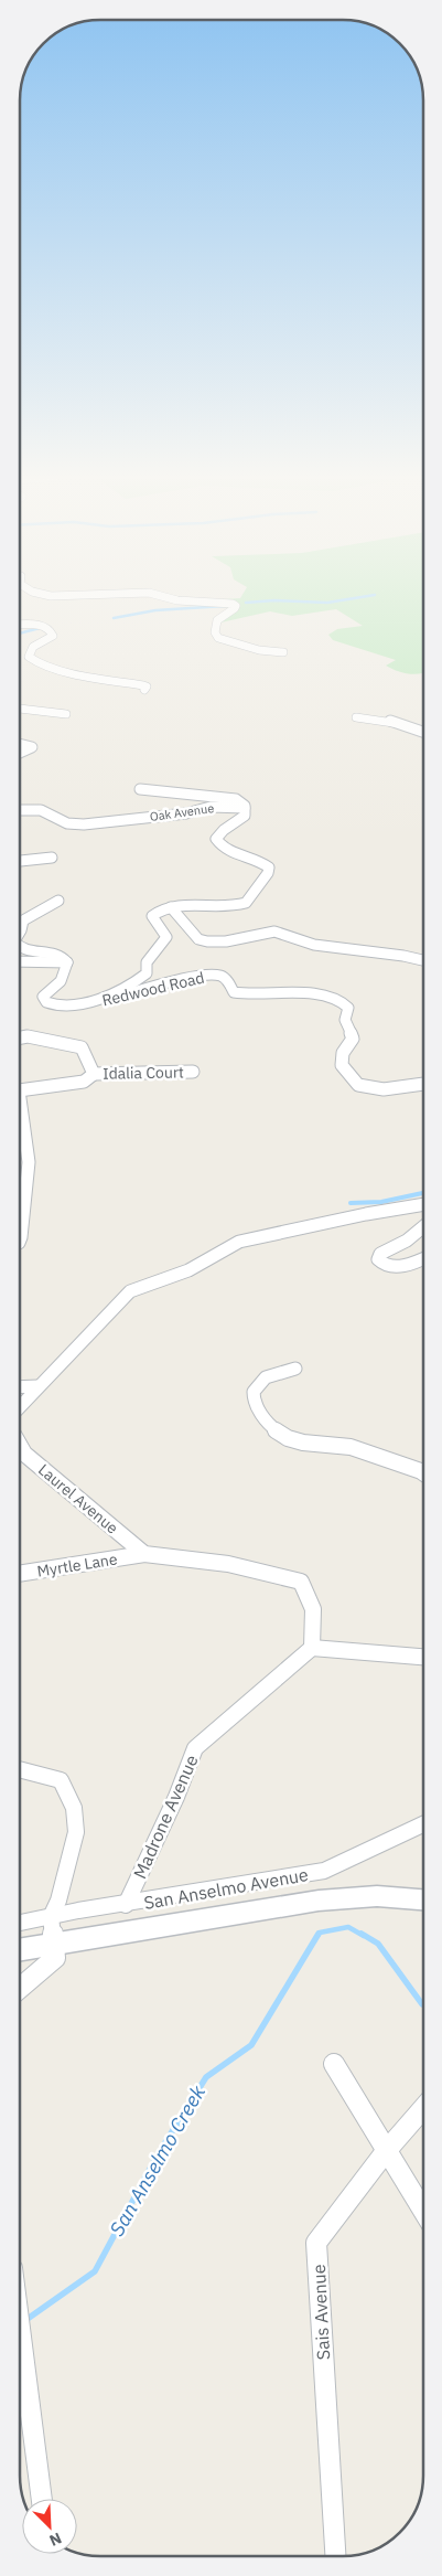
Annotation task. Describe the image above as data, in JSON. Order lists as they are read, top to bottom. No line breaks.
{"streets":{"street":["Oak Avenue","Redwood Road","Idalia Court","Laurel Avenue","Myrtle Lane","Madrone Avenue","San Anselmo Avenue","Sais Avenue"]},"crossings":[["Laurel Avenue","Myrtle Lane"],["Madrone Avenue","San Anselmo Avenue"]],"water":["San Anselmo Creek"],"north":"bottom right"}
